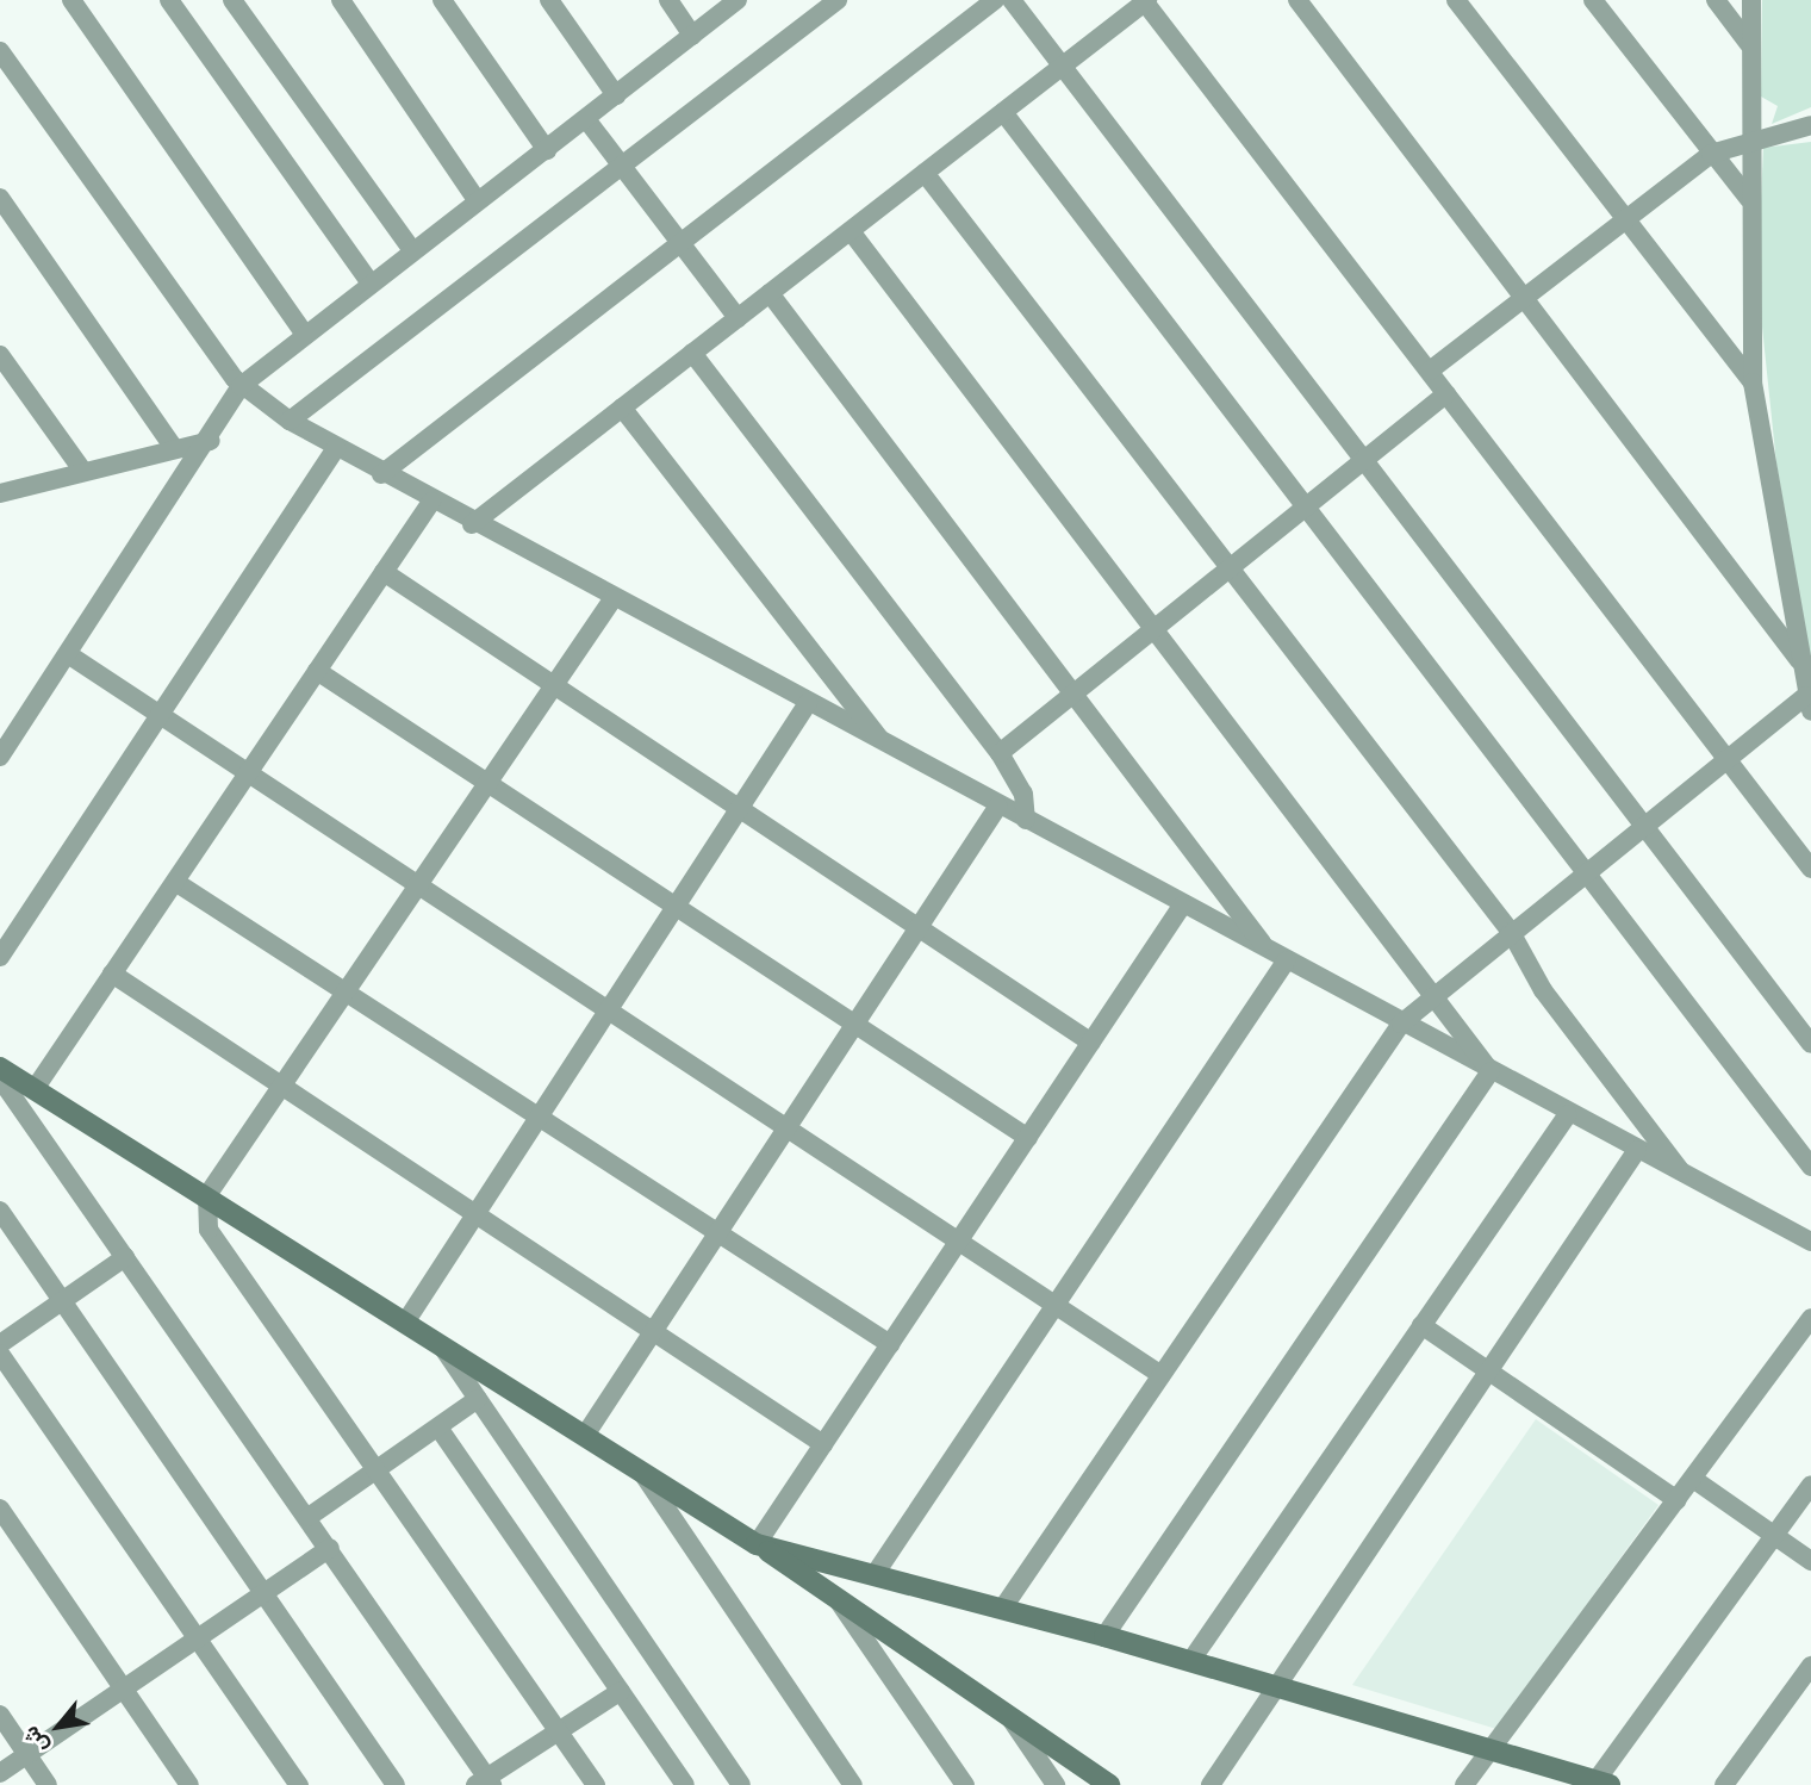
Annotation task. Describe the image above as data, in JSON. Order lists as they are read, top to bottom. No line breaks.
{"north":"bottom left"}
